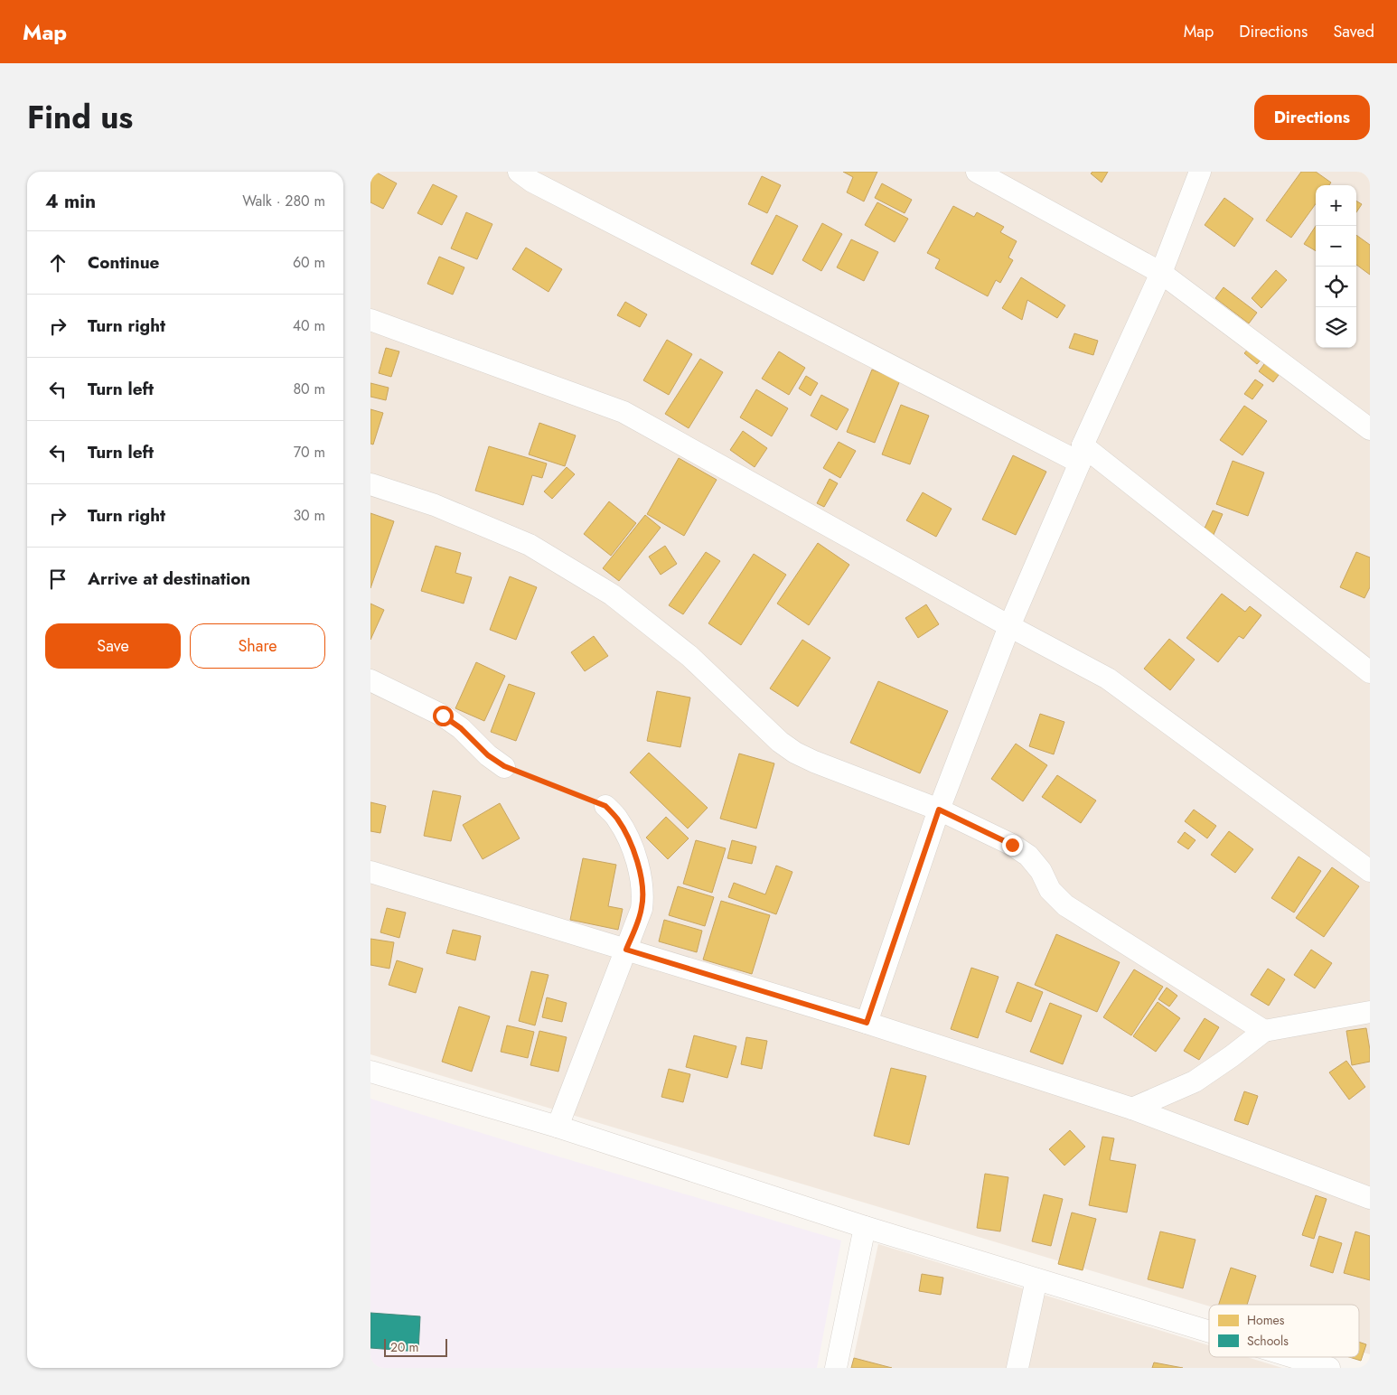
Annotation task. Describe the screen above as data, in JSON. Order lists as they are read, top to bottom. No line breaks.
{"legend":["Homes","Schools"],"scale_bar":"20 m","page":{"header":"Map","nav":["Map","Directions","Saved"],"title":"Find us","buttons":["Directions",["Save","Share"]],"heading":["4 min","Walk · 280 m"],"map_buttons":["+","−"],"list":[["Continue","60 m"],["Turn right","40 m"],["Turn left","80 m"],["Turn left","70 m"],["Turn right","30 m"],"Arrive at destination"],"scale":"20 m"}}
